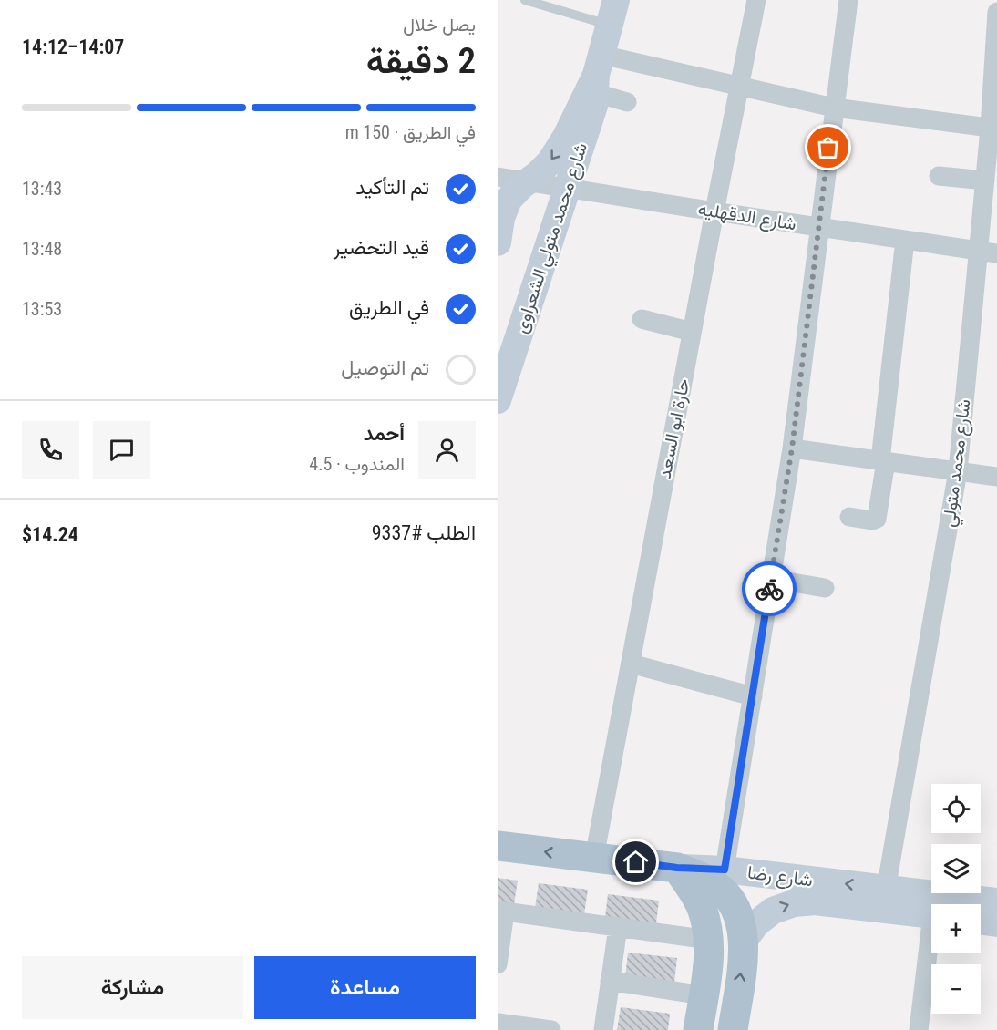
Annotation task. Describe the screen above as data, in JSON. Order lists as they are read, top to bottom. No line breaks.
{"streets":{"main road":["شارع رضا"],"street":["شارع الدقهليه","شارع محمد متولي الشعراوى","حارة ابو السعد","شارع محمد متولي"]},"crossings":[["شارع الدقهليه","شارع محمد متولي الشعراوى"],["شارع الدقهليه","حارة ابو السعد"],["شارع الدقهليه","شارع محمد متولي"],["حارة ابو السعد","شارع رضا"],["شارع محمد متولي","شارع رضا"]],"page":{"heading":["2 دقيقة","يصل خلال","14:07–14:12"],"panel":["أحمد","المندوب · 4.5","الطلب #9337","$14.24"],"bar":"في الطريق · 150 m","list":[["تم التأكيد","13:43"],["قيد التحضير","13:48"],["في الطريق","13:53"],"تم التوصيل"],"map_buttons":["+","−"],"buttons":["مساعدة","مشاركة"]}}
